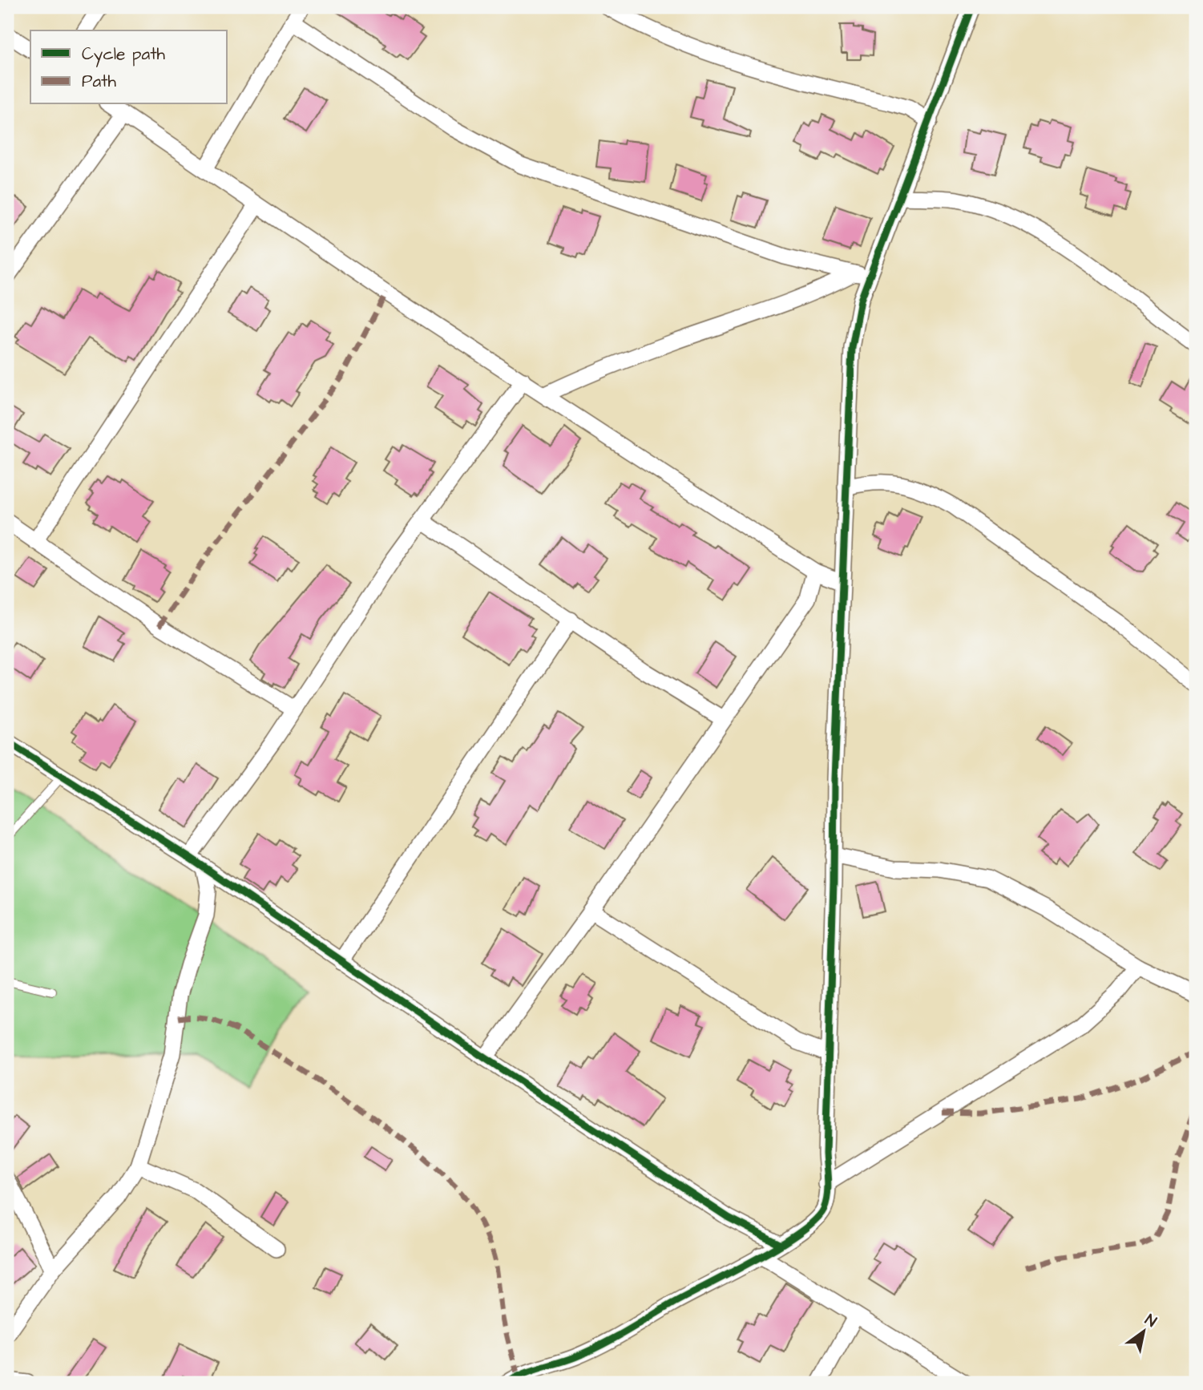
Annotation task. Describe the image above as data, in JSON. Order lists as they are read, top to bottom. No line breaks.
{"legend":["Cycle path","Path"],"north":"top right"}
